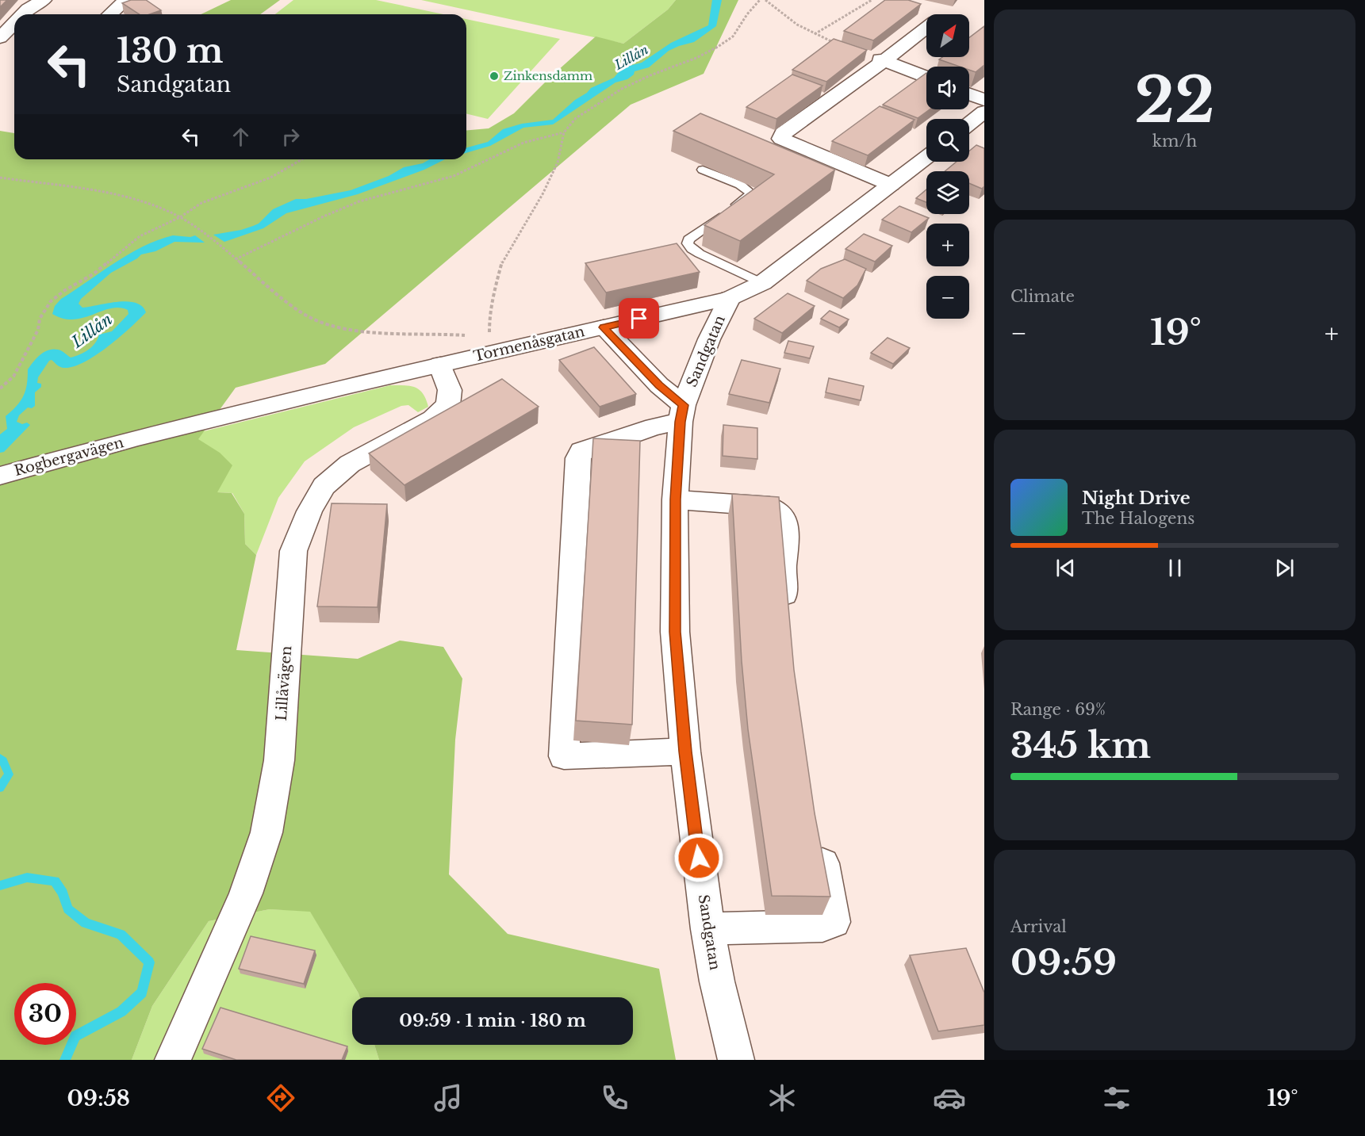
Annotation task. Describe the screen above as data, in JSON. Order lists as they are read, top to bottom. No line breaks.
{"streets":{"street":["Tormenåsgatan","Sandgatan","Rogbergavägen","Lillåvägen"]},"crossings":[["Tormenåsgatan","Sandgatan"],["Tormenåsgatan","Rogbergavägen"],["Tormenåsgatan","Lillåvägen"]],"water":["Lillån"],"places":["Zinkensdamm"],"north":"top right","page":{"tile":[["22","km/h"],"Climate",["Range · 69%","345 km"],["Arrival","09:59"]],"map_buttons":["+","−"],"turn":["130 m","Sandgatan"],"heat":["−","19°","+"],"song":["Night Drive","The Halogens"],"limit":"30","trip":"09:59 · 1 min · 180 m","tabs":["09:58","19°"]}}
